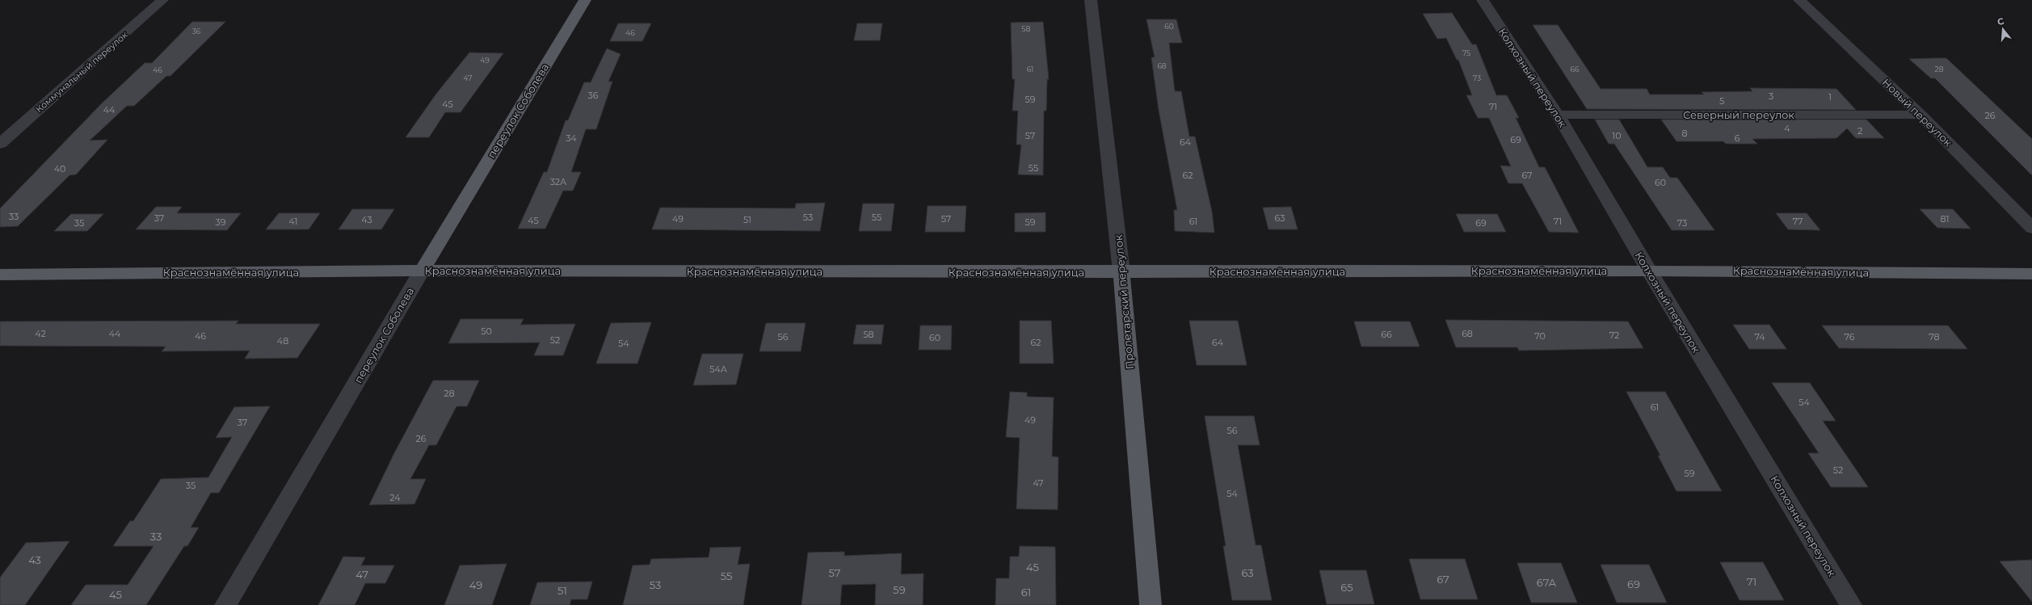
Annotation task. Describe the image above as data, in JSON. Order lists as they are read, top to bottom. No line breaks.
{"streets":{"main road":["переулок Соболева","Краснознамённая улица","Пролетарский переулок"],"street":["Коммунальный переулок","Колхозный переулок","Новый переулок","Северный переулок"]},"crossings":[["Колхозный переулок","Северный переулок"],["Колхозный переулок","Краснознамённая улица"],["переулок Соболева","Краснознамённая улица"],["Новый переулок","Северный переулок"],["Краснознамённая улица","Пролетарский переулок"]],"house_numbers":["60","58","36","46","75","49","68","61","66","28","46","47","73","36","3","1","59","5","45","71","44","26","4","2","8","57","10","34","6","69","64","55","40","62","67","32А","60","33","53","55","37","63","49","57","81","43","51","45","41","61","71","77","39","59","35","69","73","50","42","44","68","58","66","72","46","70","56","74","76","78","60","52","48","62","64","54","54А","28","54","61","49","37","56","26","52","59","47","35","54","24","33","43","45","57","63","47","55","67","71","67А","69","49","53","65","59","51","61","45"],"north":"top"}
